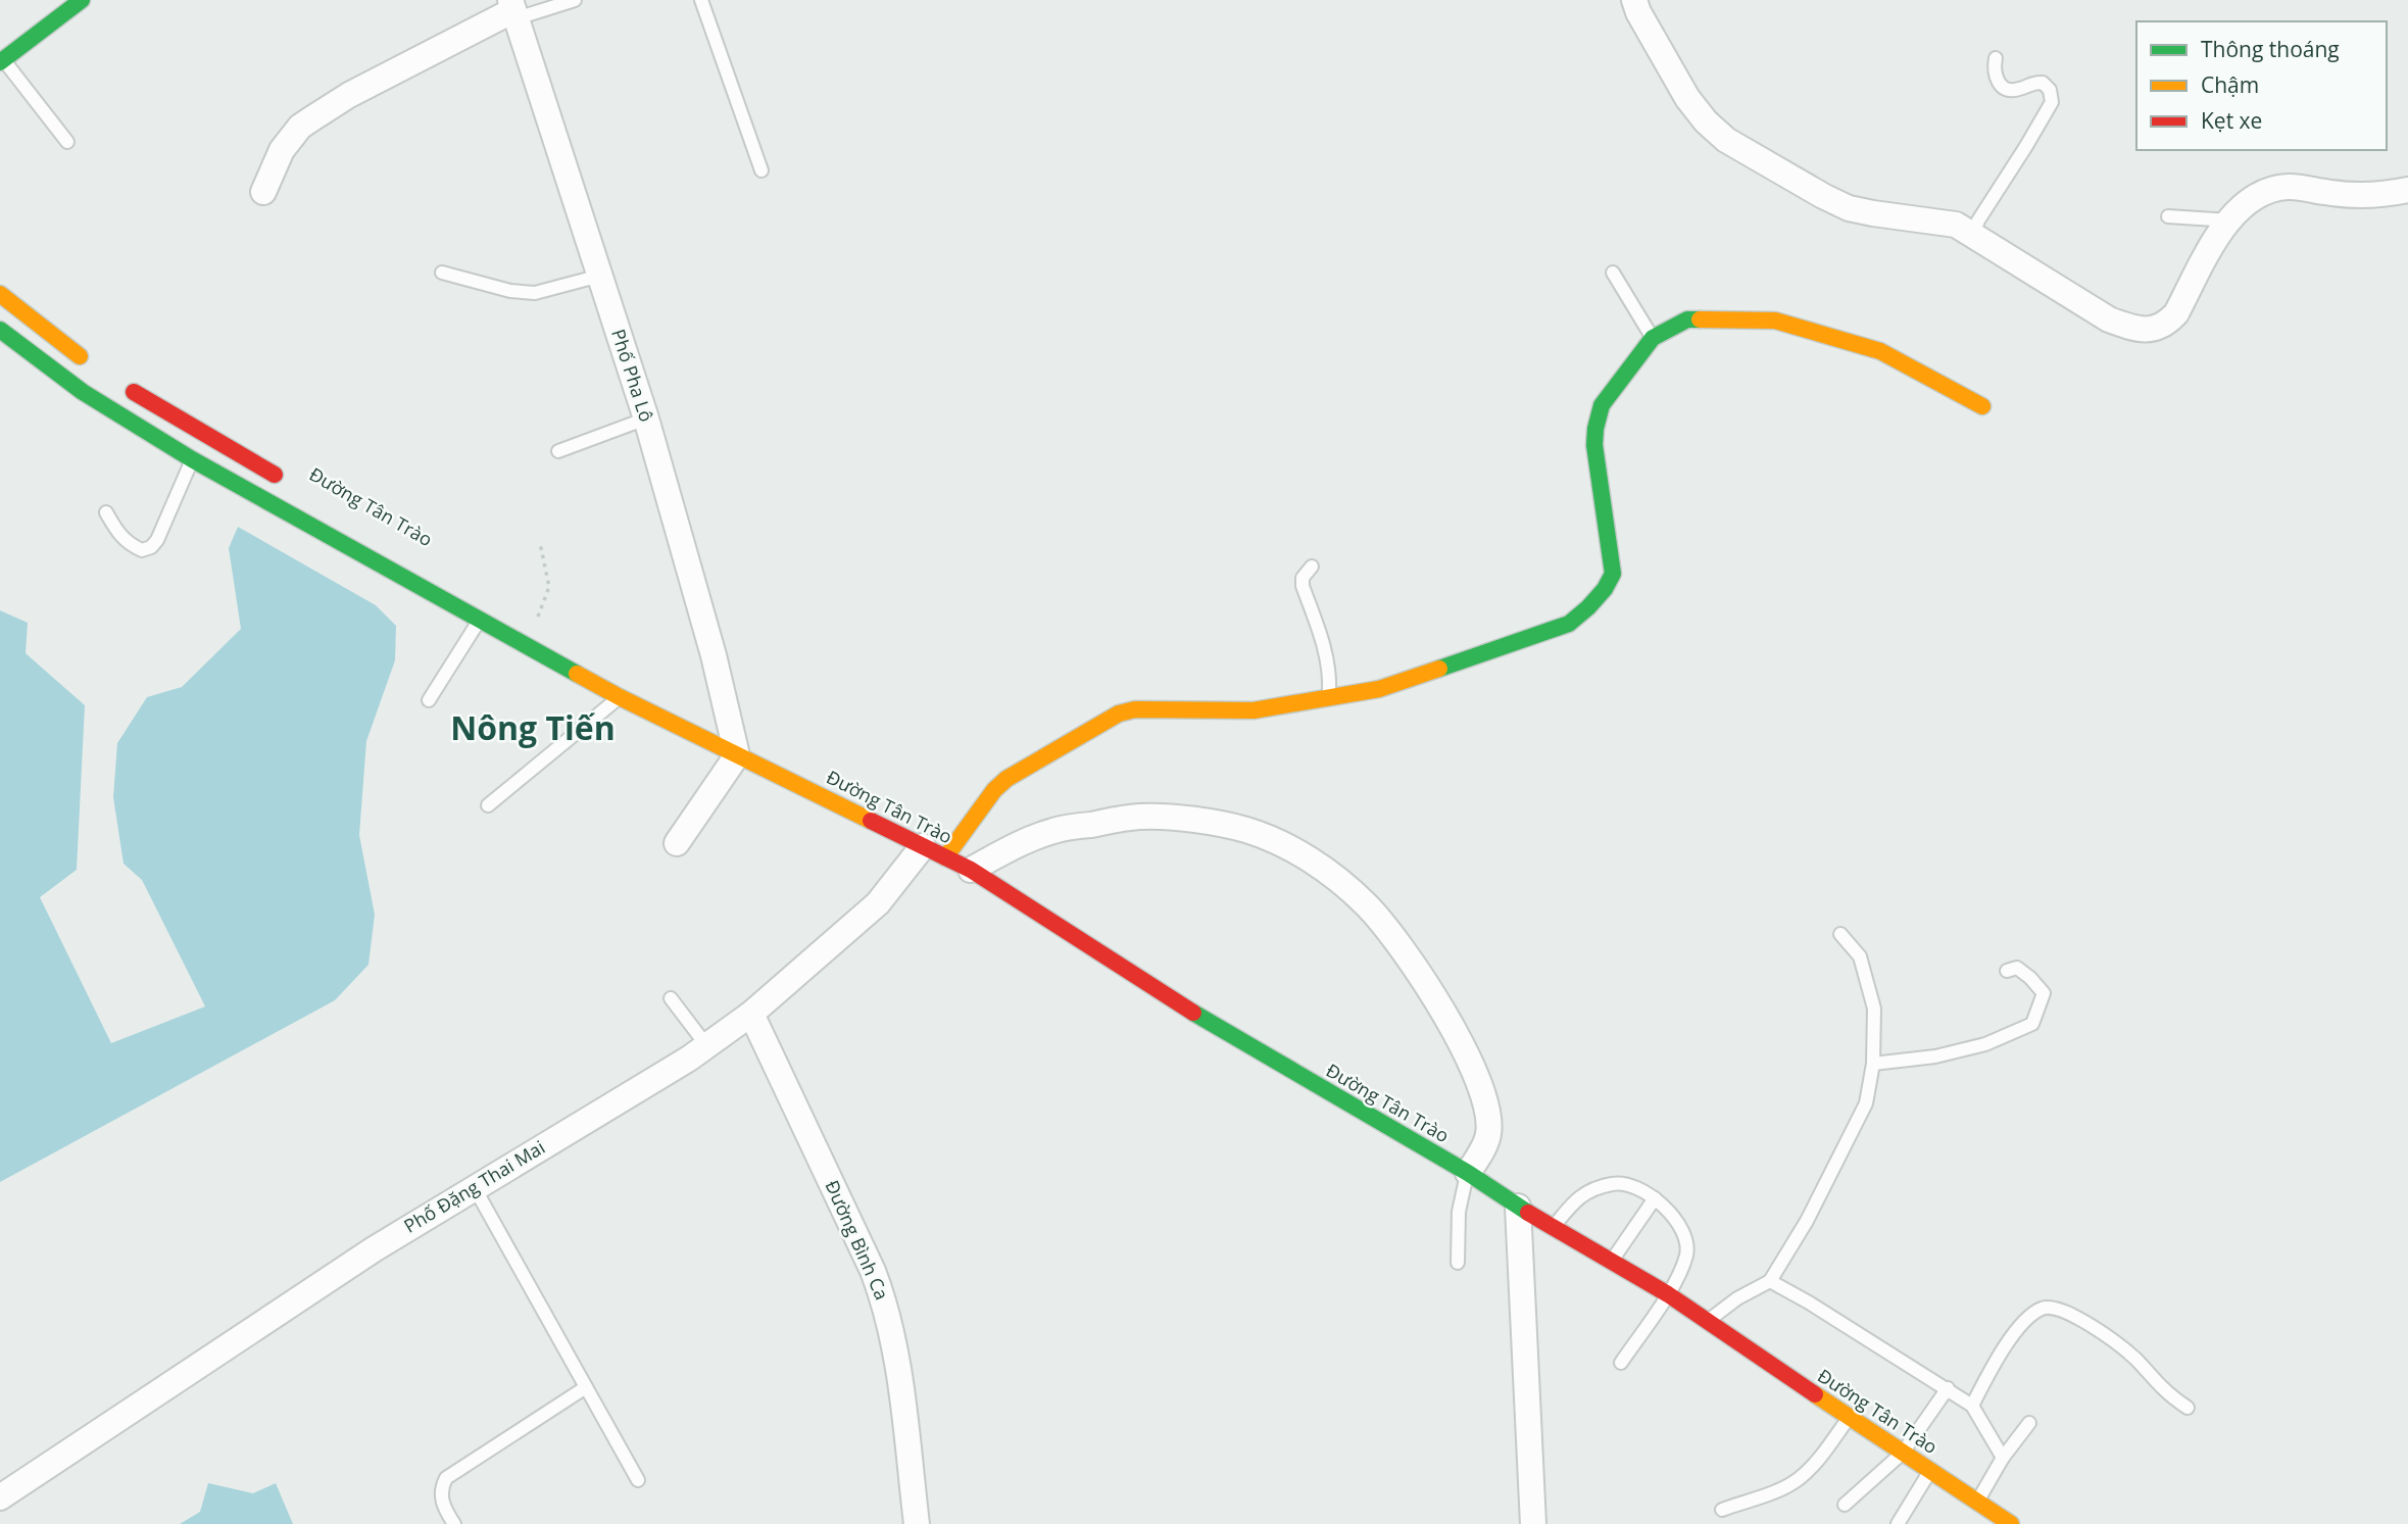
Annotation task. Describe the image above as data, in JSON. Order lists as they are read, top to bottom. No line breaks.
{"streets":{"main road":["Đường Tân Trào"],"street":["Phố Pha Lô","Phố Đặng Thai Mai","Đường Bình Ca"]},"crossings":[["Phố Pha Lô","Đường Tân Trào"],["Đường Tân Trào","Phố Đặng Thai Mai"],["Phố Đặng Thai Mai","Đường Bình Ca"]],"districts":["Nông Tiến"],"legend":["Thông thoáng","Chậm","Kẹt xe"]}
